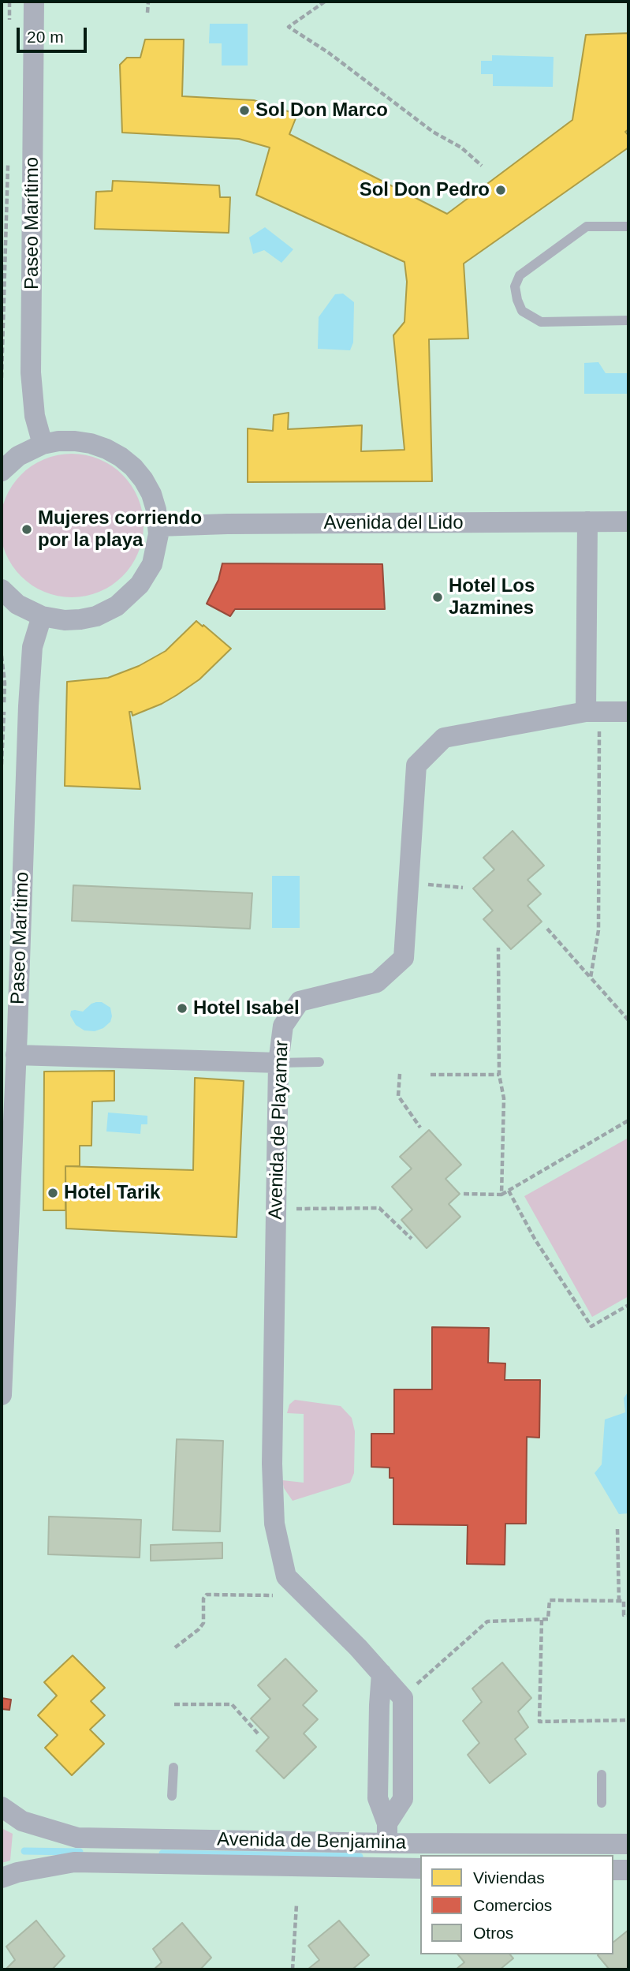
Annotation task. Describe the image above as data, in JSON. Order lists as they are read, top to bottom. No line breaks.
{"streets":{"street":["Paseo Marítimo","Avenida del Lido","Avenida de Playamar","Avenida de Benjamina"]},"places":["Sol Don Marco","Sol Don Pedro","Mujeres corriendo por la playa","Hotel Los Jazmines","Hotel Isabel","Hotel Tarik"],"legend":["Viviendas","Comercios","Otros"],"scale_bar":"20 m"}
